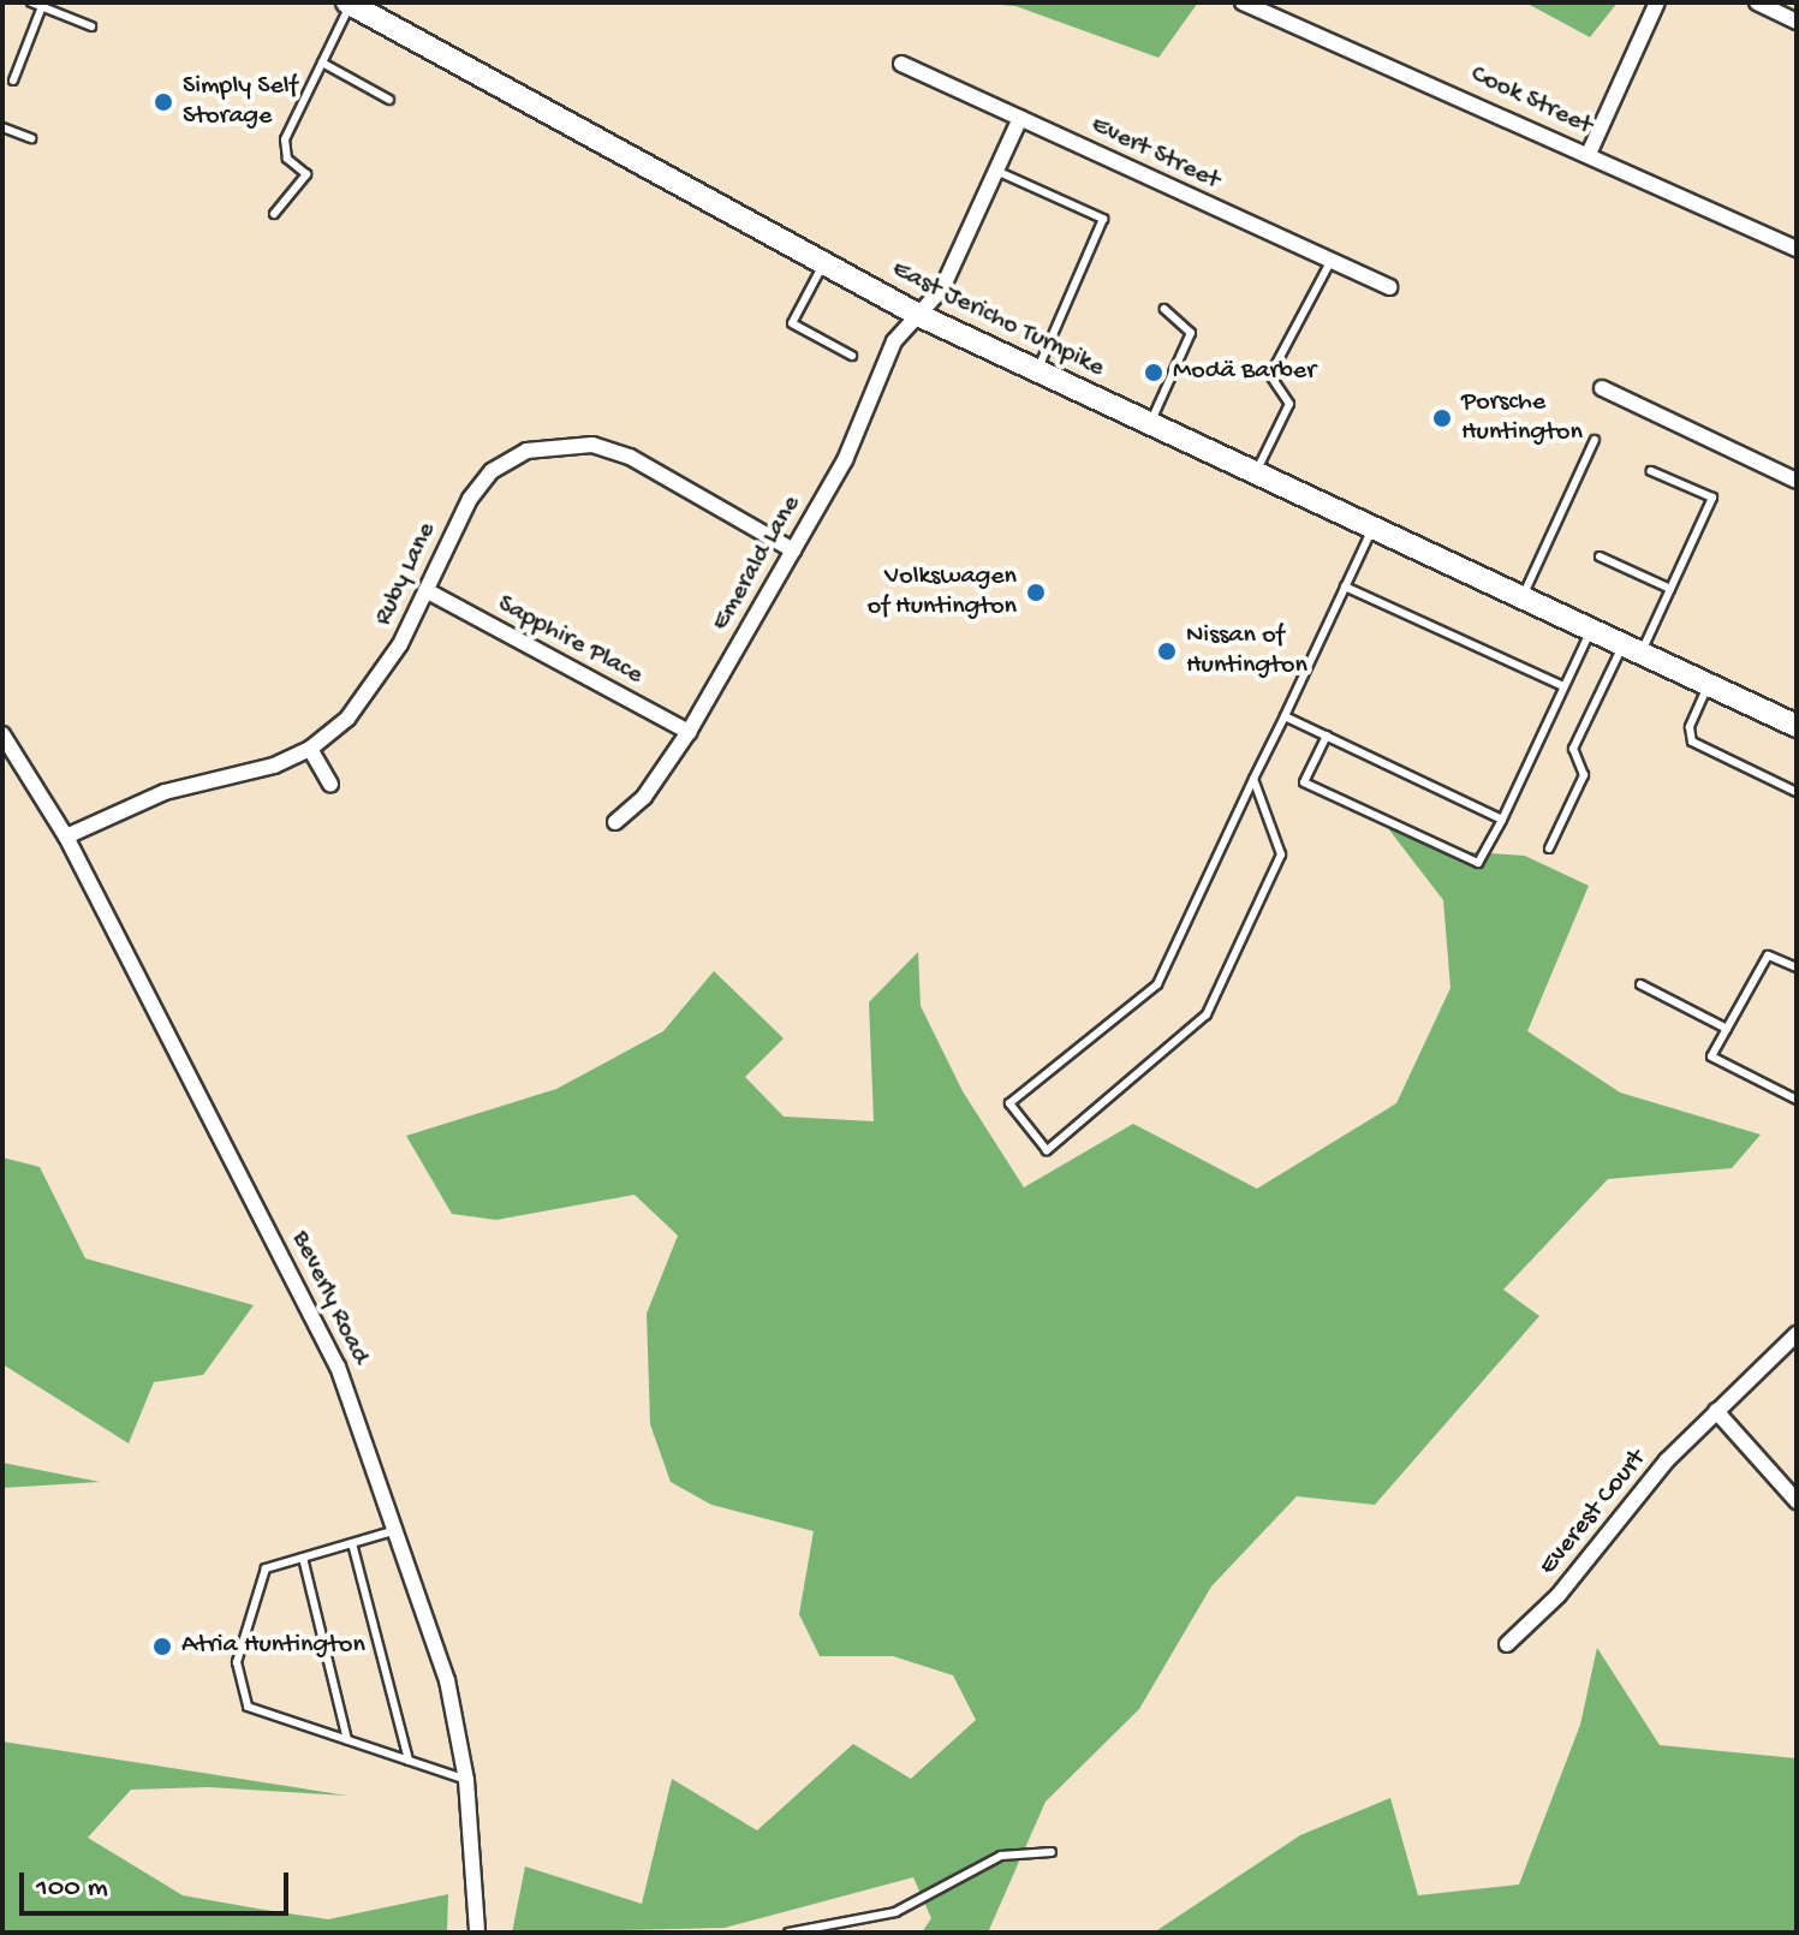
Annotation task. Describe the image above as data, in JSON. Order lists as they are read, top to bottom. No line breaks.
{"streets":{"main road":["East Jericho Turnpike"],"street":["Cook Street","Evert Street","Emerald Lane","Ruby Lane","Sapphire Place","Beverly Road","Everest Court"]},"crossings":[["Evert Street","Emerald Lane"],["East Jericho Turnpike","Emerald Lane"],["Emerald Lane","Ruby Lane"],["Emerald Lane","Sapphire Place"],["Ruby Lane","Sapphire Place"],["Ruby Lane","Beverly Road"]],"places":["Simply Self Storage","Modä Barber","Porsche Huntington","Volkswagen of Huntington","Nissan of Huntington","Atria Huntington"],"scale_bar":"100 m"}
